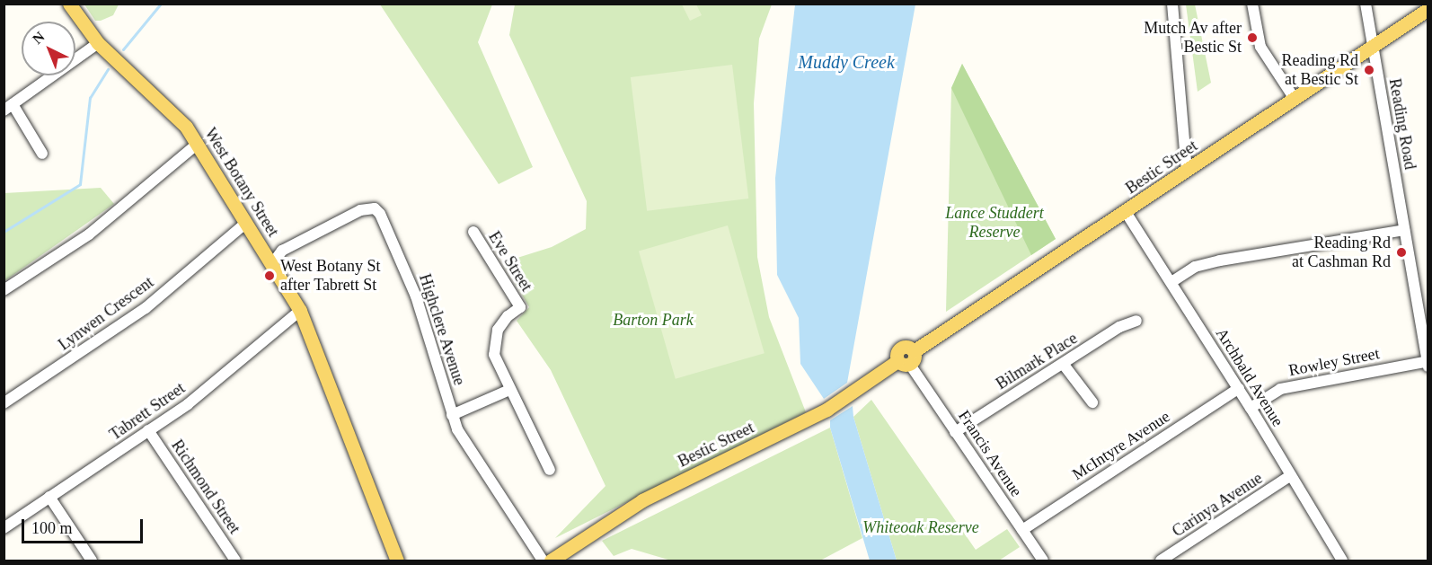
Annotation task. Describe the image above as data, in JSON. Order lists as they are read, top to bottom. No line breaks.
{"streets":{"main road":["Bestic Street","West Botany Street"],"street":["Reading Road","Eve Street","Lynwen Crescent","Highclere Avenue","Bilmark Place","Rowley Street","Archbald Avenue","Tabrett Street","McIntyre Avenue","Francis Avenue","Richmond Street","Carinya Avenue"]},"crossings":[["Reading Road","Bestic Street"],["Reading Road","Rowley Street"],["Bestic Street","Archbald Avenue"],["Bestic Street","Francis Avenue"],["West Botany Street","Lynwen Crescent"],["West Botany Street","Highclere Avenue"],["West Botany Street","Tabrett Street"],["Bilmark Place","Francis Avenue"],["Rowley Street","Archbald Avenue"],["Archbald Avenue","McIntyre Avenue"],["Archbald Avenue","Carinya Avenue"],["Tabrett Street","Richmond Street"],["McIntyre Avenue","Francis Avenue"]],"water":["Muddy Creek"],"parks":["Lance Studdert Reserve","Barton Park","Whiteoak Reserve"],"places":["Mutch Av after Bestic St","Reading Rd at Bestic St","Reading Rd at Cashman Rd","West Botany St after Tabrett St"],"scale_bar":"100 m","north":"top left"}
